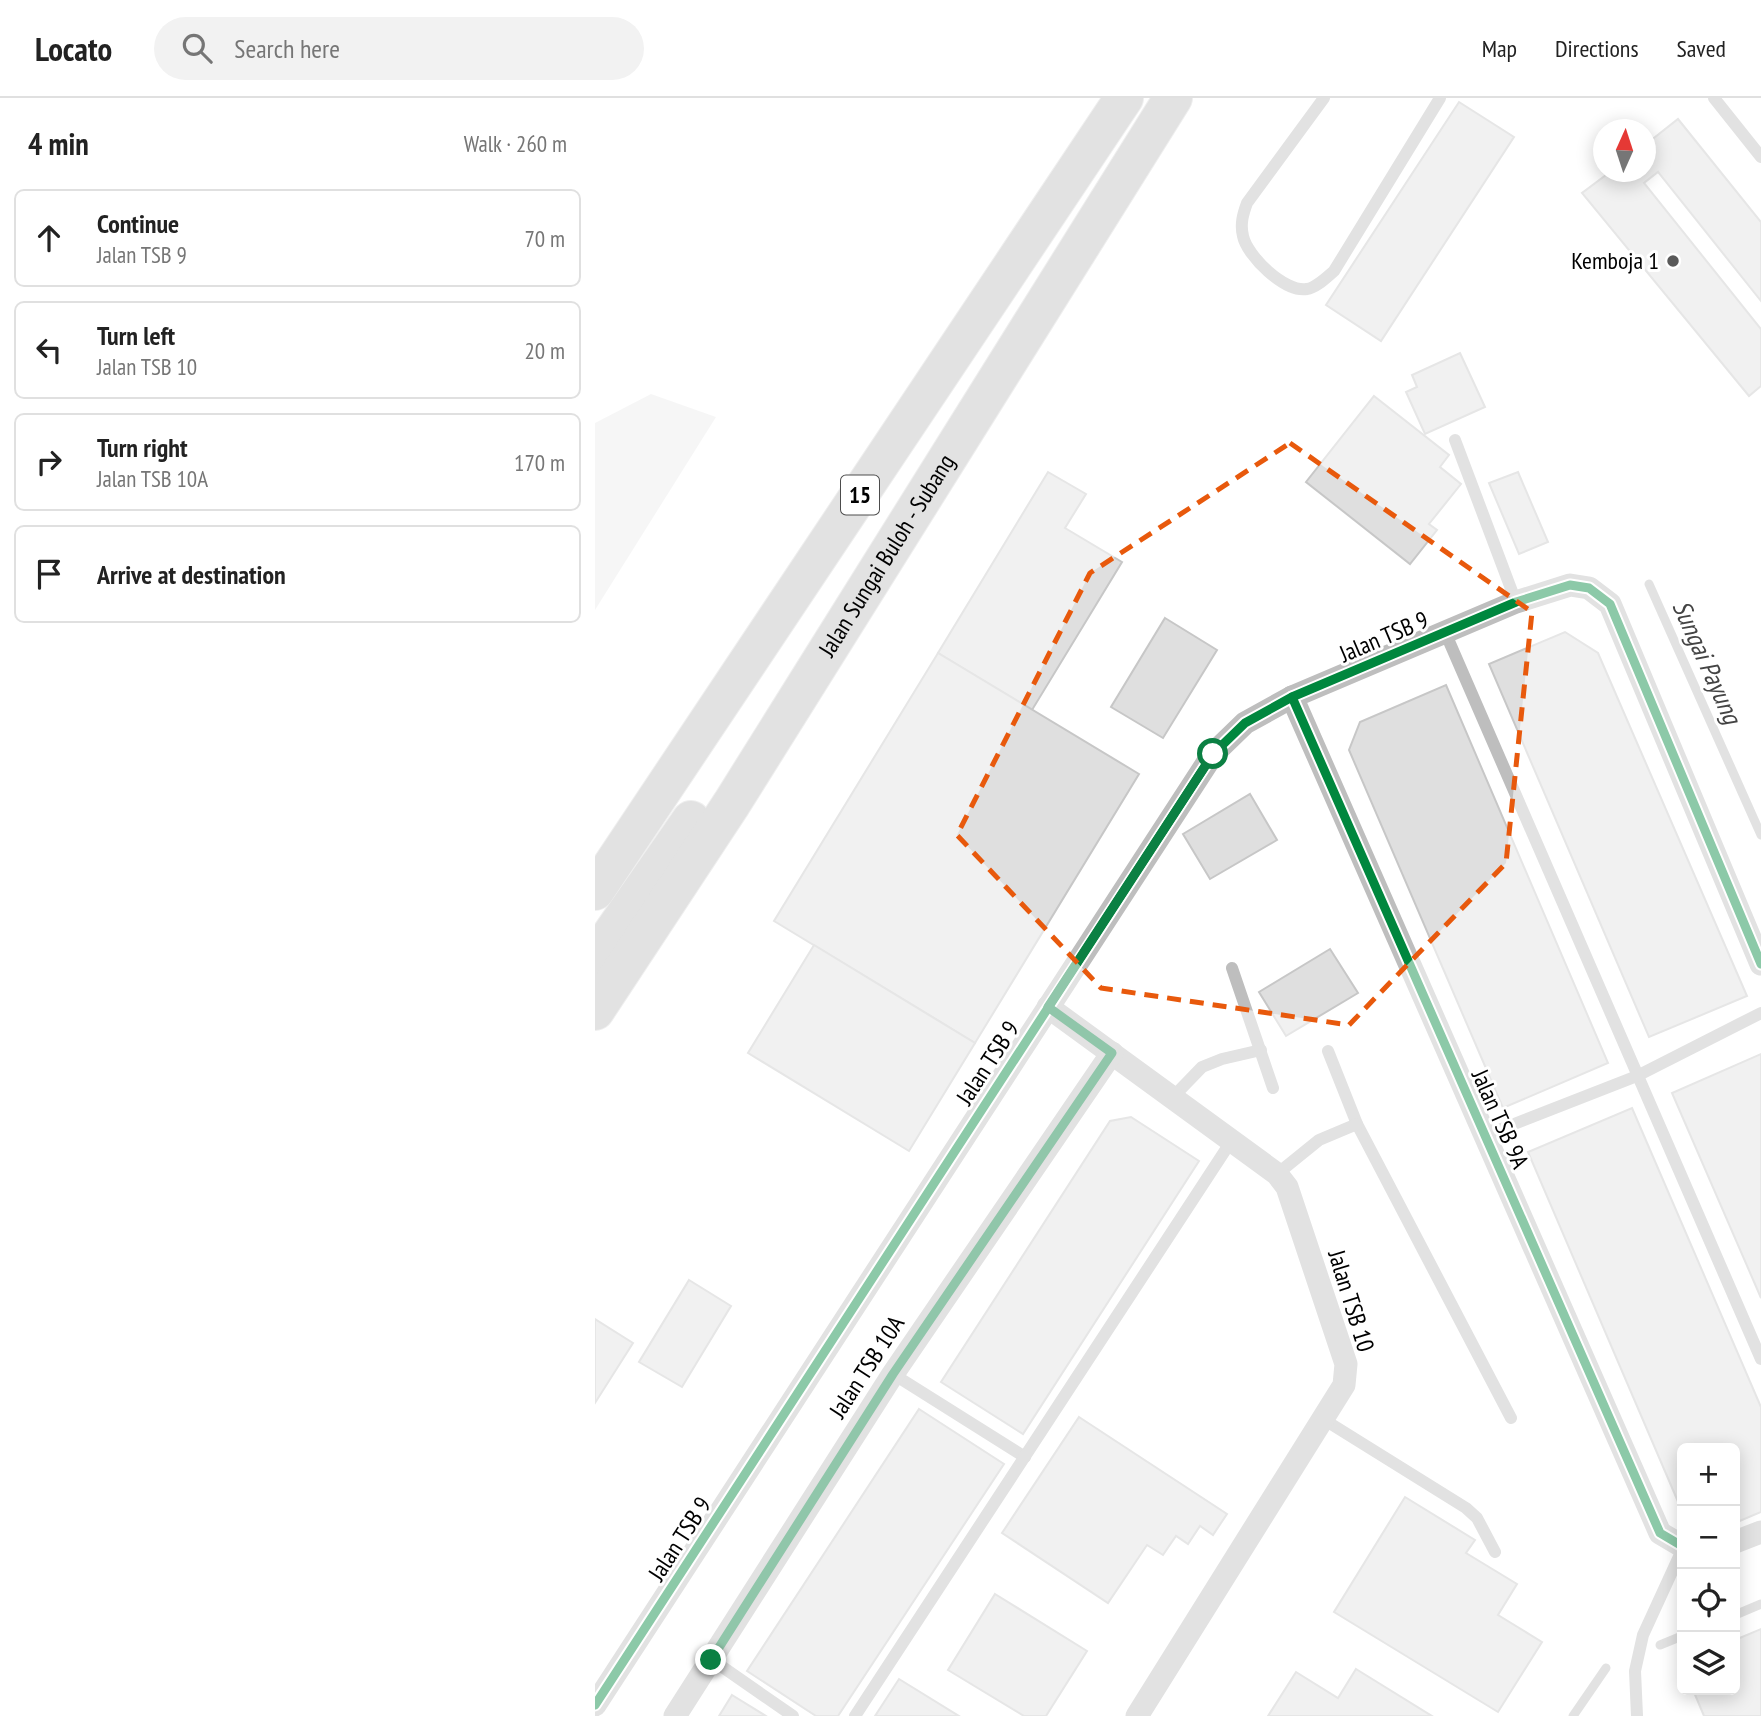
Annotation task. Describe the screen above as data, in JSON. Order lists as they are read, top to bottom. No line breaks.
{"streets":{"highway":["15","Jalan Sungai Buloh - Subang"],"street":["Jalan TSB 9","Jalan TSB 9A","Jalan TSB 10","Jalan TSB 10A"]},"crossings":[["Jalan TSB 9","Jalan TSB 9A"],["Jalan TSB 9","Jalan TSB 10"],["Jalan TSB 10","Jalan TSB 10A"]],"water":["Sungai Payung"],"places":["Kemboja 1"],"north":"top","page":{"header":"Locato","search":"Search here","nav":["Map","Directions","Saved"],"heading":["4 min","Walk · 260 m"],"list":[["Continue","Jalan TSB 9","70 m"],["Turn left","Jalan TSB 10","20 m"],["Turn right","Jalan TSB 10A","170 m"],"Arrive at destination"],"map_buttons":["+","−"]}}
